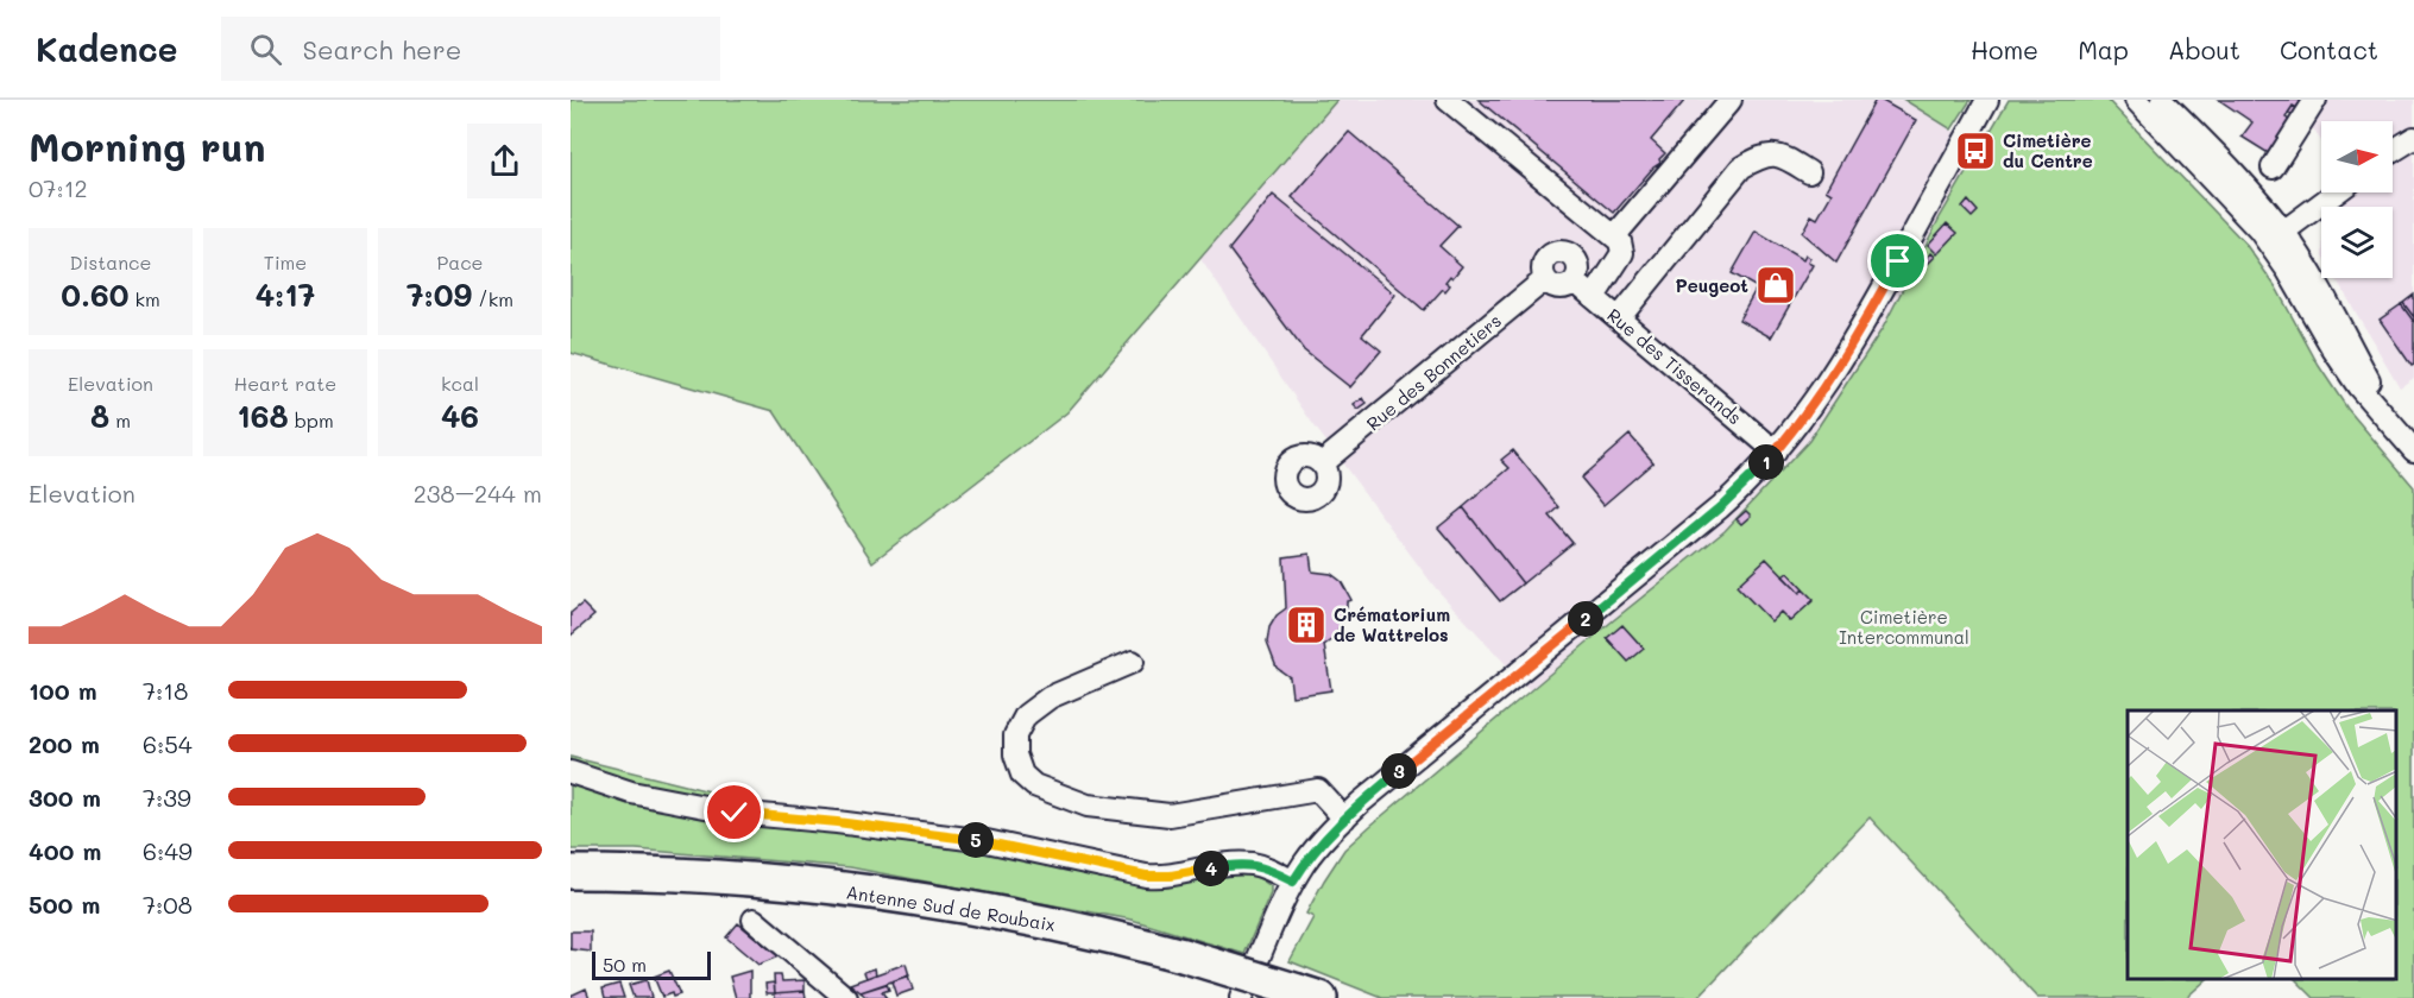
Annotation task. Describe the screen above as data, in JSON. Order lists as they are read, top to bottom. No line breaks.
{"streets":{"highway":["Antenne Sud de Roubaix"],"street":["Rue des Tisserands","Rue des Bonnetiers"]},"crossings":[["Rue des Tisserands","Rue des Bonnetiers"]],"parks":["Cimetière Intercommunal"],"places":{"bus stop":["Cimetière du Centre"],"shop":["Peugeot"],"building":["Crématorium de Wattrelos"]},"scale_bar":"50 m","north":"right","page":{"header":"Kadence","search":"Search here","nav":["Home","Map","About","Contact"],"heading":["Morning run","07:12"],"stats":[["Distance","0.60 km"],["Time","4:17"],["Pace","7:09 /km"],["Elevation","8 m"],["Heart rate","168 bpm"],["kcal","46"]],"pins":["1","2","3","5","4"],"chart":["Elevation","238–244 m"],"list":[{"name":"100 m","note":"7:18"},{"name":"200 m","note":"6:54"},{"name":"300 m","note":"7:39"},{"name":"400 m","note":"6:49"},{"name":"500 m","note":"7:08"}],"scale":"50 m"}}
